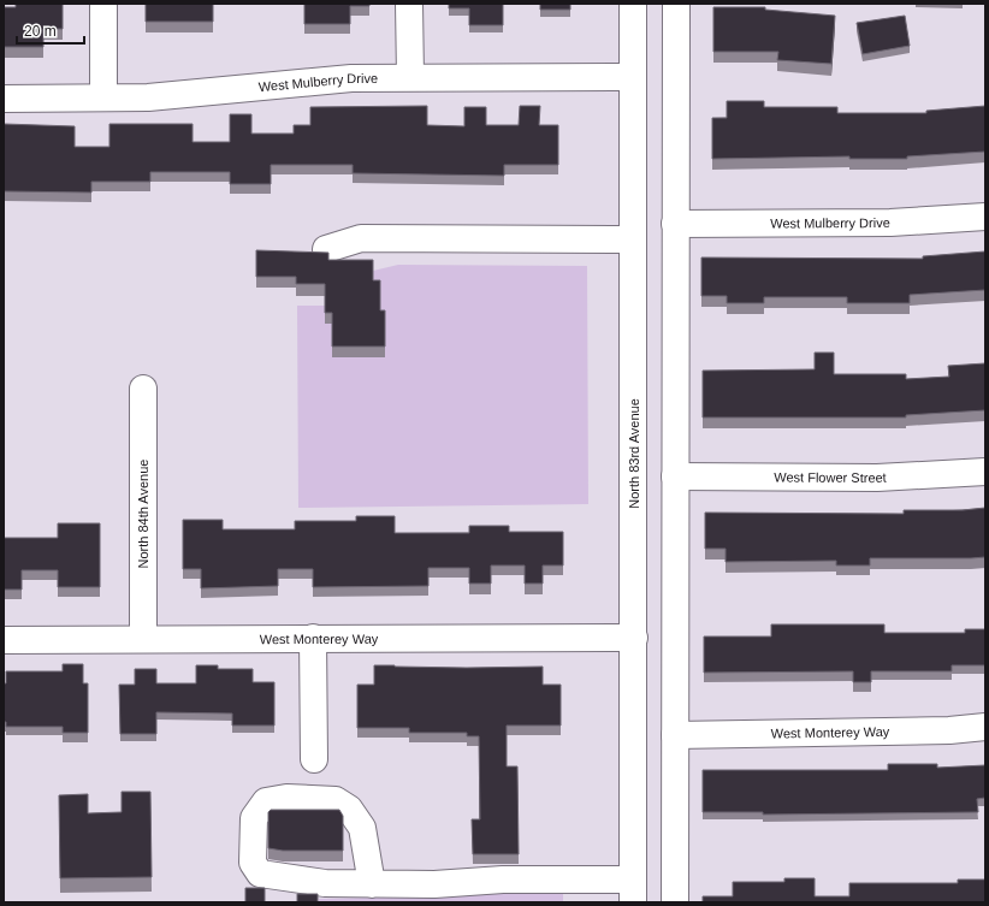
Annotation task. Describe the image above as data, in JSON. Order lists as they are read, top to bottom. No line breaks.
{"streets":{"street":["West Mulberry Drive","North 83rd Avenue","West Flower Street","North 84th Avenue","West Monterey Way"]},"crossings":[["West Mulberry Drive","North 83rd Avenue"],["North 83rd Avenue","West Monterey Way"],["North 84th Avenue","West Monterey Way"]],"scale_bar":"20 m"}
